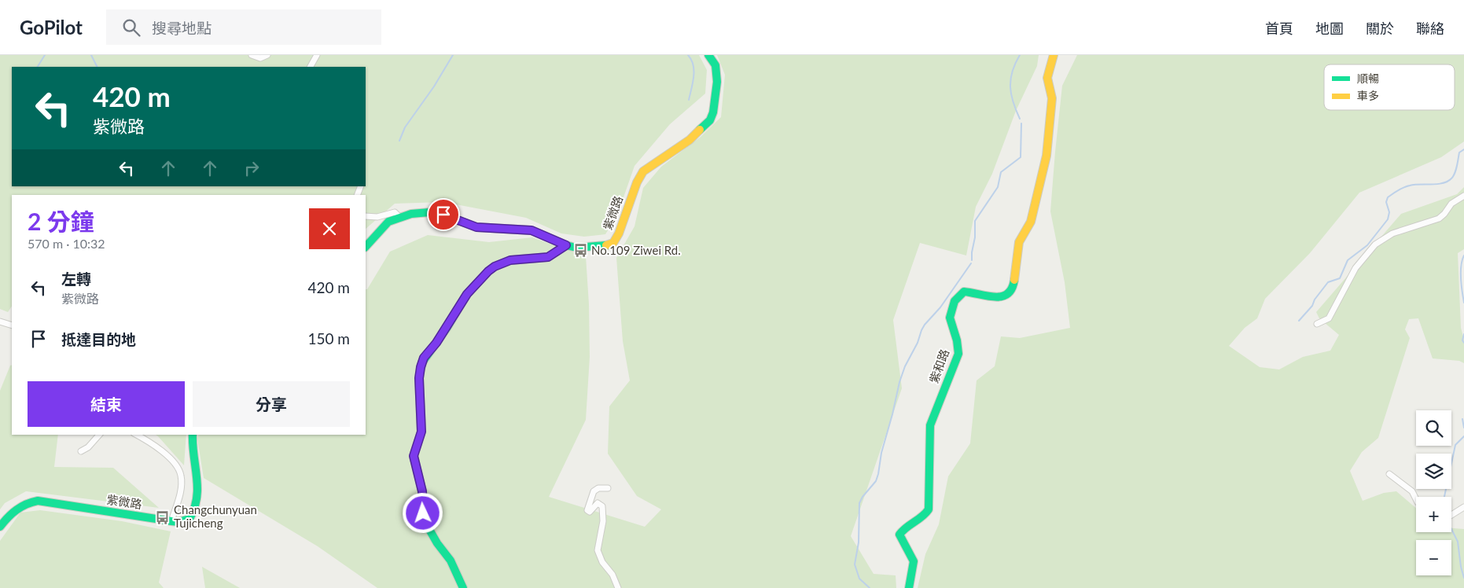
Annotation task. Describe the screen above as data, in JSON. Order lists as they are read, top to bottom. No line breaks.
{"streets":{"street":["紫微路","紫和路"]},"places":{"bus stop":["No.109 Ziwei Rd.","Changchunyuan Tujicheng"]},"legend":["順暢","車多"],"page":{"header":"GoPilot","search":"搜尋地點","nav":["首頁","地圖","關於","聯絡"],"turn":["420 m","紫微路"],"heading":["2 分鐘","570 m · 10:32"],"list":[{"name":"左轉","note":"紫微路","value":"420 m"},{"name":"抵達目的地","value":"150 m"}],"buttons":["結束","分享"],"map_buttons":["+","−"]}}
